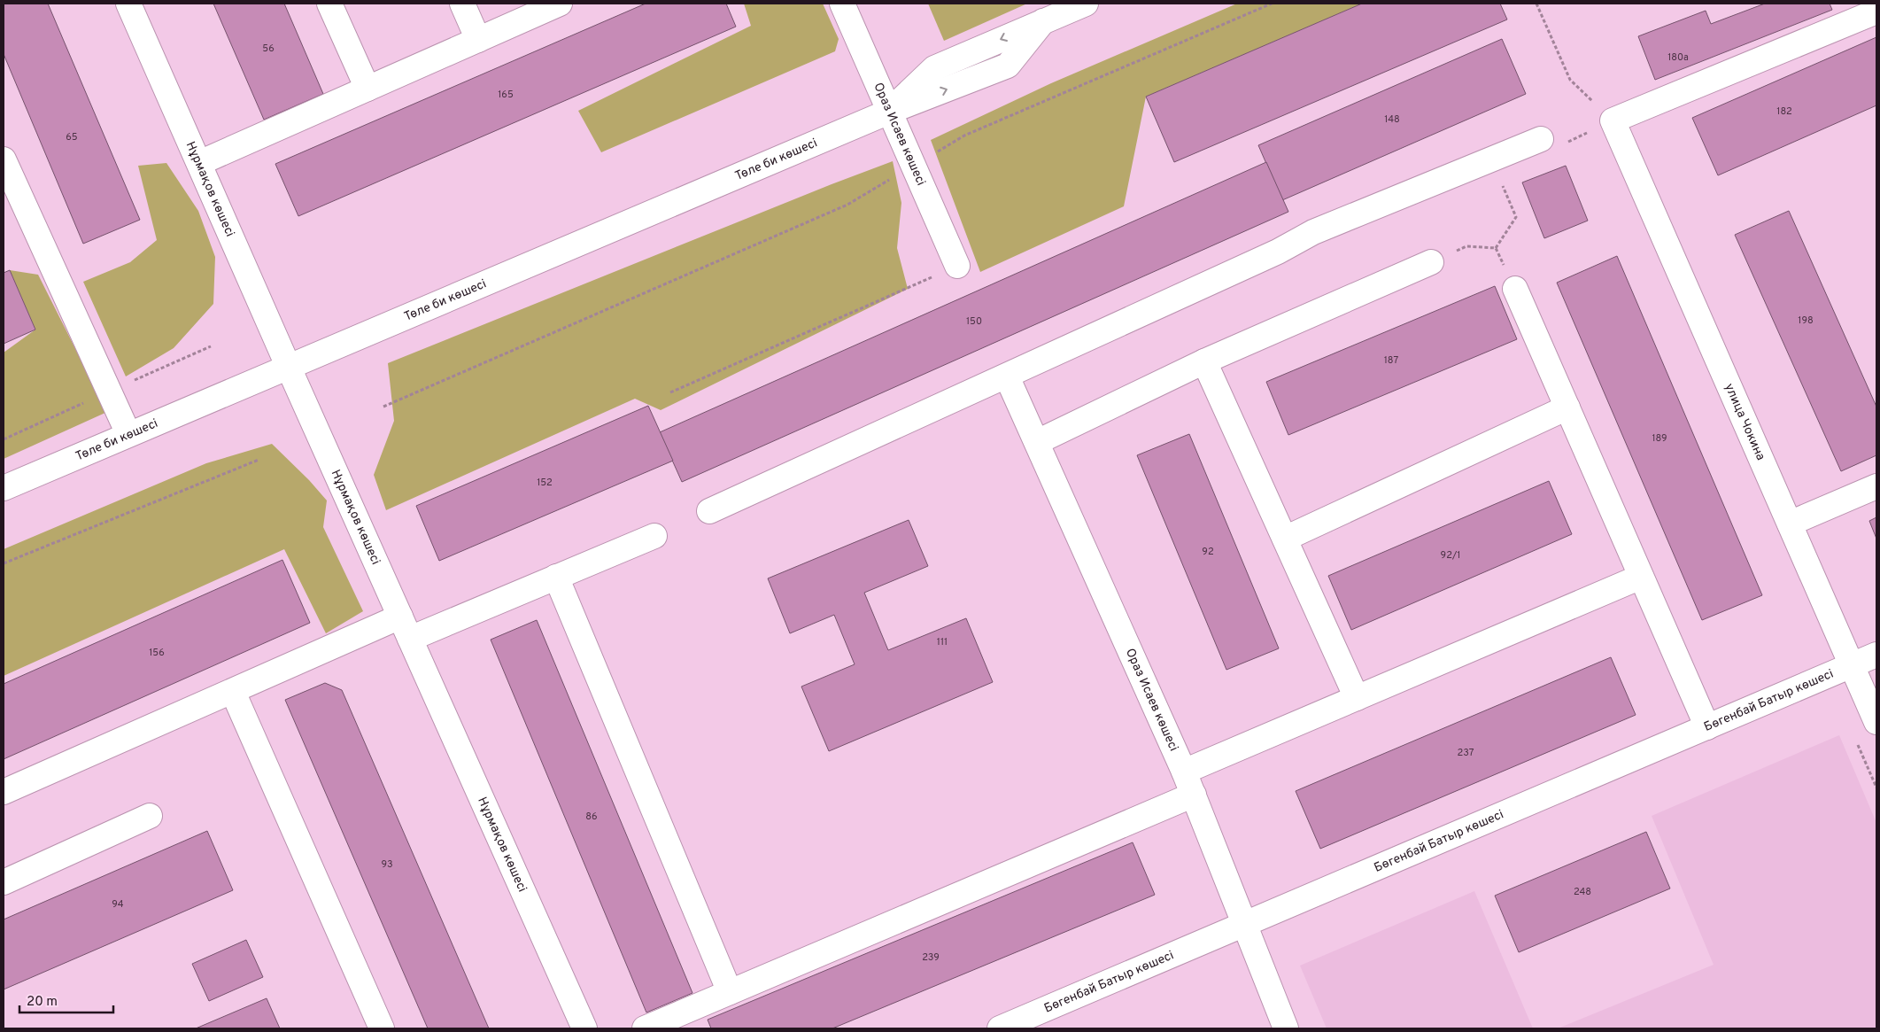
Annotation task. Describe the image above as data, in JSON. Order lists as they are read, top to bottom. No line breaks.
{"streets":{"street":["Ораз Исаев көшесі","Төле би көшесі","Нұрмақов көшесі","улица Чокина","Бөгенбай Батыр көшесі"]},"crossings":[["Ораз Исаев көшесі","Төле би көшесі"],["Ораз Исаев көшесі","Бөгенбай Батыр көшесі"],["Төле би көшесі","Нұрмақов көшесі"],["улица Чокина","Бөгенбай Батыр көшесі"]],"house_numbers":["56","180а","165","182","148","65","198","150","187","189","152","92","92/1","111","156","237","86","93","248","94","239"],"scale_bar":"20 m"}
